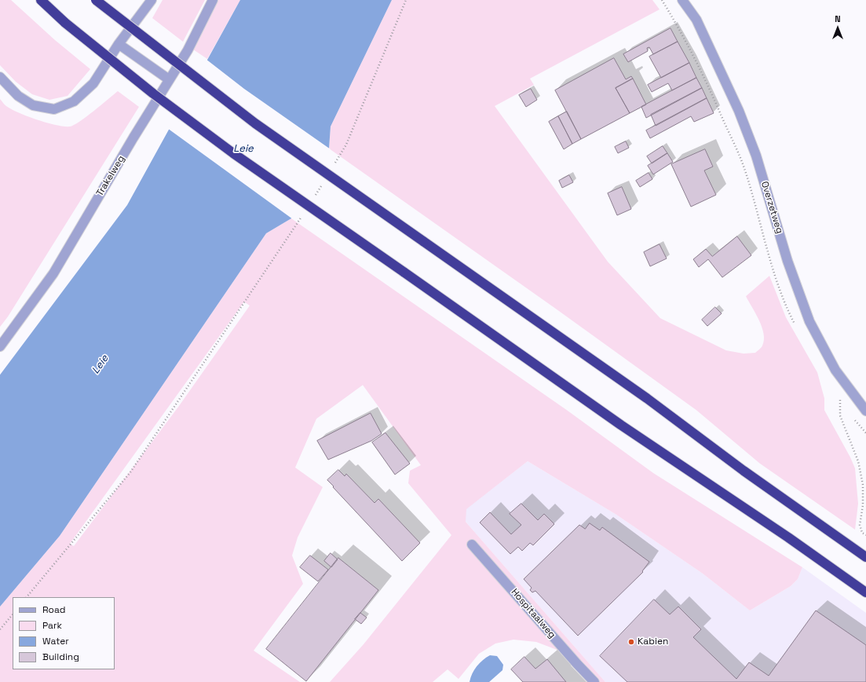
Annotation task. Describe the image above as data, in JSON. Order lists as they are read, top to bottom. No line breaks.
{"streets":{"street":["Trakelweg","Overzetweg","Hospitaalweg"]},"water":["Leie"],"places":["Kabien"],"legend":["Road","Park","Water","Building"],"north":"top"}
